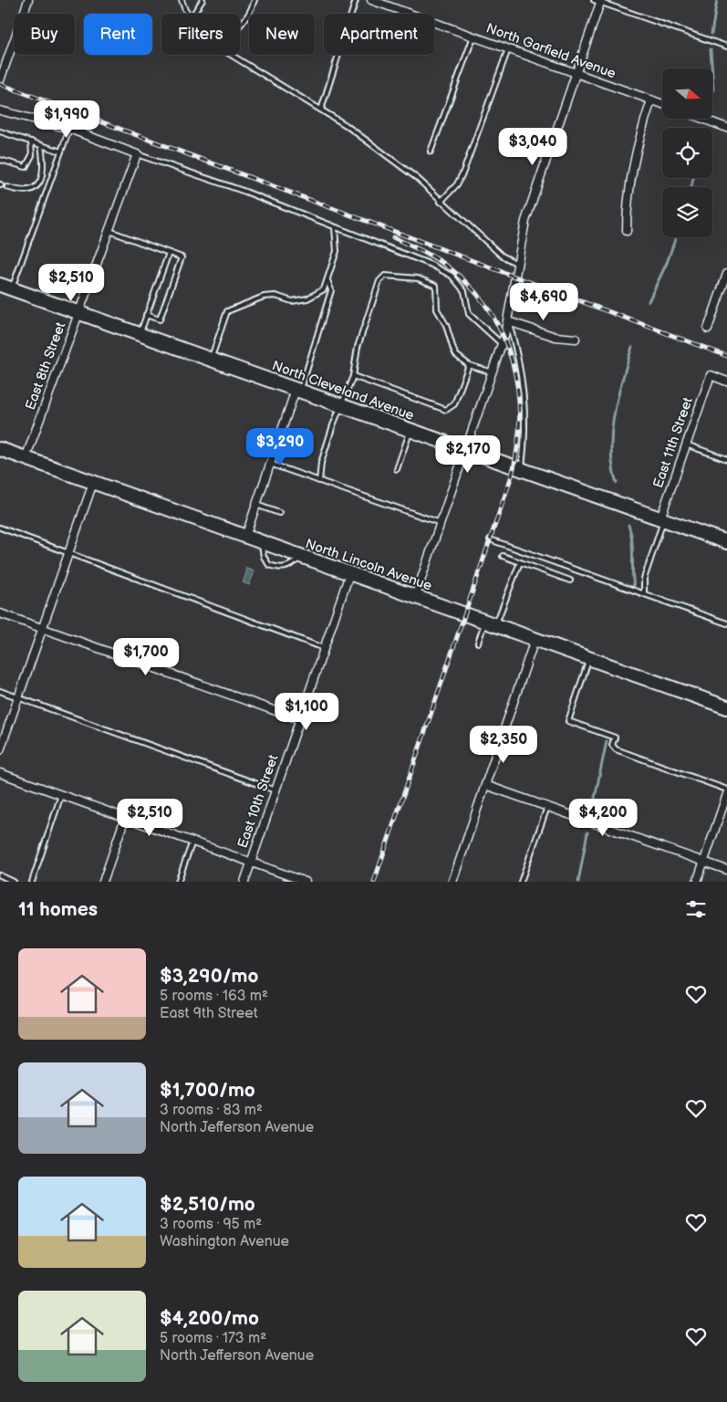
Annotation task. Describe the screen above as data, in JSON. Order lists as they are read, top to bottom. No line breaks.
{"streets":{"highway":["North Cleveland Avenue","North Lincoln Avenue"],"street":["North Garfield Avenue","East 8th Street","East 11th Street","East 10th Street"]},"crossings":[["East 8th Street","North Cleveland Avenue"],["East 8th Street","North Lincoln Avenue"],["North Cleveland Avenue","East 11th Street"],["North Lincoln Avenue","East 10th Street"]],"north":"right","page":{"chip":["Buy","Rent","Filters","New","Apartment"],"price":["$1,990","$3,040","$2,510","$4,690","$3,290","$2,170","$1,700","$1,100","$2,350","$2,510","$4,200"],"heading":"11 homes","list":[{"name":"$3,290/mo","note":"5 rooms · 163 m² · East 9th Street"},{"name":"$1,700/mo","note":"3 rooms · 83 m² · North Jefferson Avenue"},{"name":"$2,510/mo","note":"3 rooms · 95 m² · Washington Avenue"},{"name":"$4,200/mo","note":"5 rooms · 173 m² · North Jefferson Avenue"}]}}
